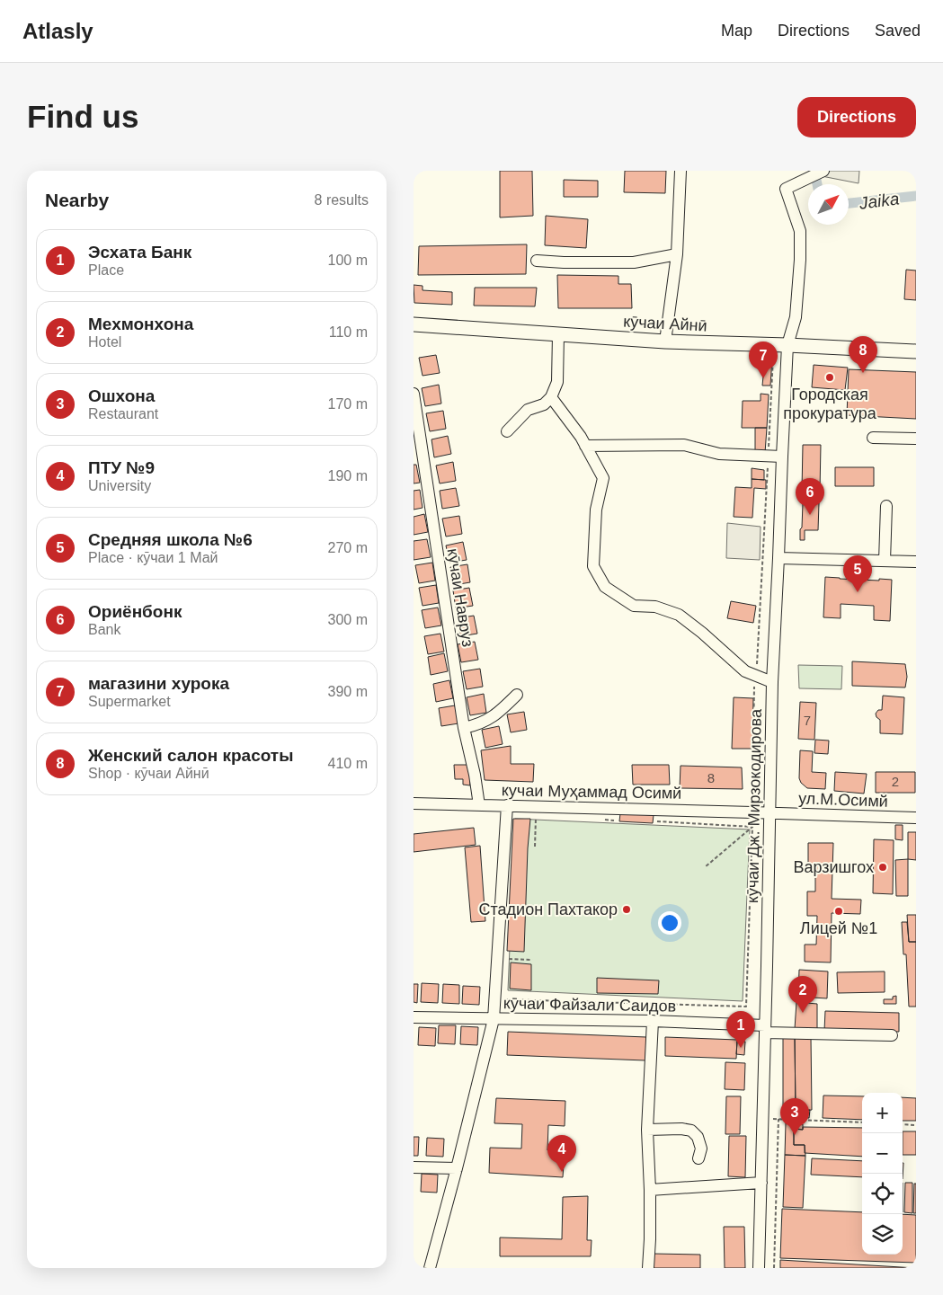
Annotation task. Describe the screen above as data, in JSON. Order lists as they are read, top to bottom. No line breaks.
{"streets":{"main road":["кӯчаи Айнӣ"],"street":["кӯчаи Навруз","кучаи Муҳаммад Осимй","ул.М.Осимй","кӯчаи Дж. Мирзокодирова","кӯчаи Файзали Саидов"]},"crossings":[["кӯчаи Айнӣ","кӯчаи Дж. Мирзокодирова"],["кӯчаи Навруз","кучаи Муҳаммад Осимй"],["кучаи Муҳаммад Осимй","ул.М.Осимй"],["кучаи Муҳаммад Осимй","кӯчаи Дж. Мирзокодирова"],["ул.М.Осимй","кӯчаи Дж. Мирзокодирова"],["кӯчаи Дж. Мирзокодирова","кӯчаи Файзали Саидов"]],"water":["Jaika"],"places":["Городская прокуратура","Варзишгох","Стадион Пахтакор","Лицей №1"],"house_numbers":["7","8","2"],"north":"top right","page":{"header":"Atlasly","nav":["Map","Directions","Saved"],"buttons":"Directions","title":"Find us","heading":["Nearby","8 results"],"list":[{"mark":"1","name":"Эсхата Банк","note":"Place","value":"100 m"},{"mark":"2","name":"Мехмонхона","note":"Hotel","value":"110 m"},{"mark":"3","name":"Ошхона","note":"Restaurant","value":"170 m"},{"mark":"4","name":"ПТУ №9","note":"University","value":"190 m"},{"mark":"5","name":"Средняя школа №6","note":"Place · кӯчаи 1 Май","value":"270 m"},{"mark":"6","name":"Ориёнбонк","note":"Bank","value":"300 m"},{"mark":"7","name":"магазини хурока","note":"Supermarket","value":"390 m"},{"mark":"8","name":"Женский салон красоты","note":"Shop · кӯчаи Айнӣ","value":"410 m"}],"pins":["8","7","6","5","2","1","3","4"],"map_buttons":["+","−"]}}
